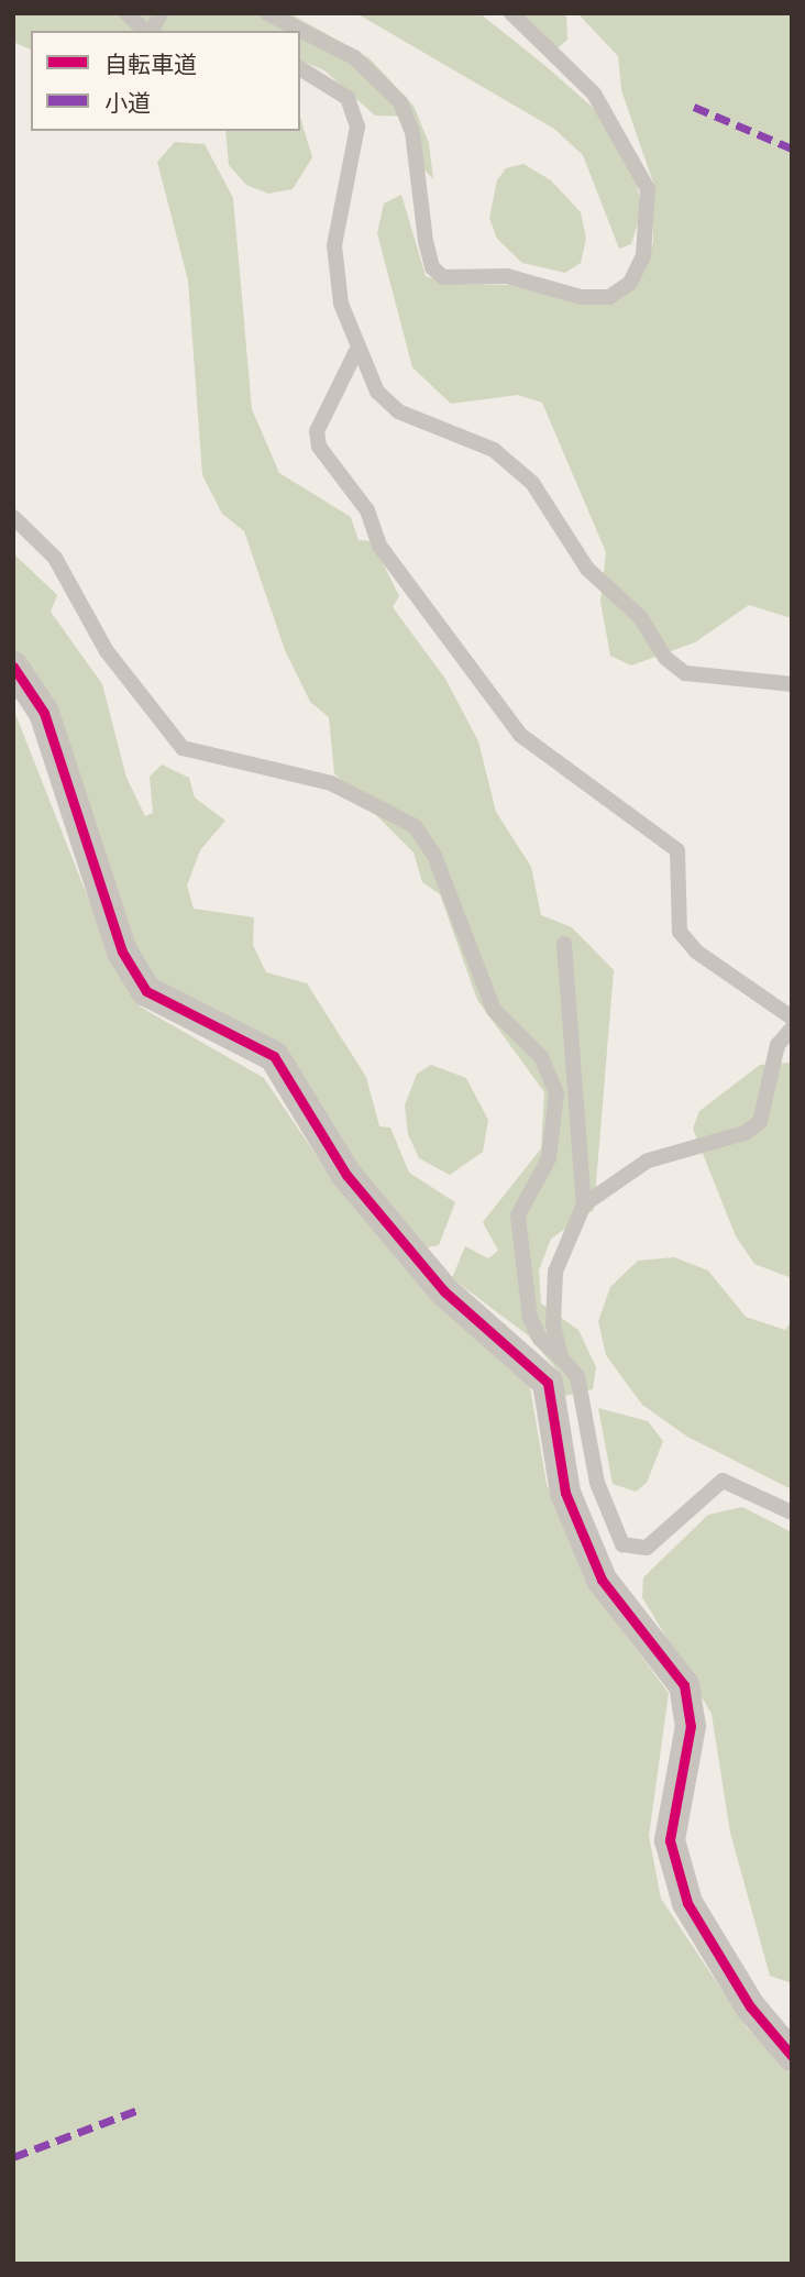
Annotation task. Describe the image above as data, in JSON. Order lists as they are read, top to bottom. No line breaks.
{"legend":["自転車道","小道"]}
